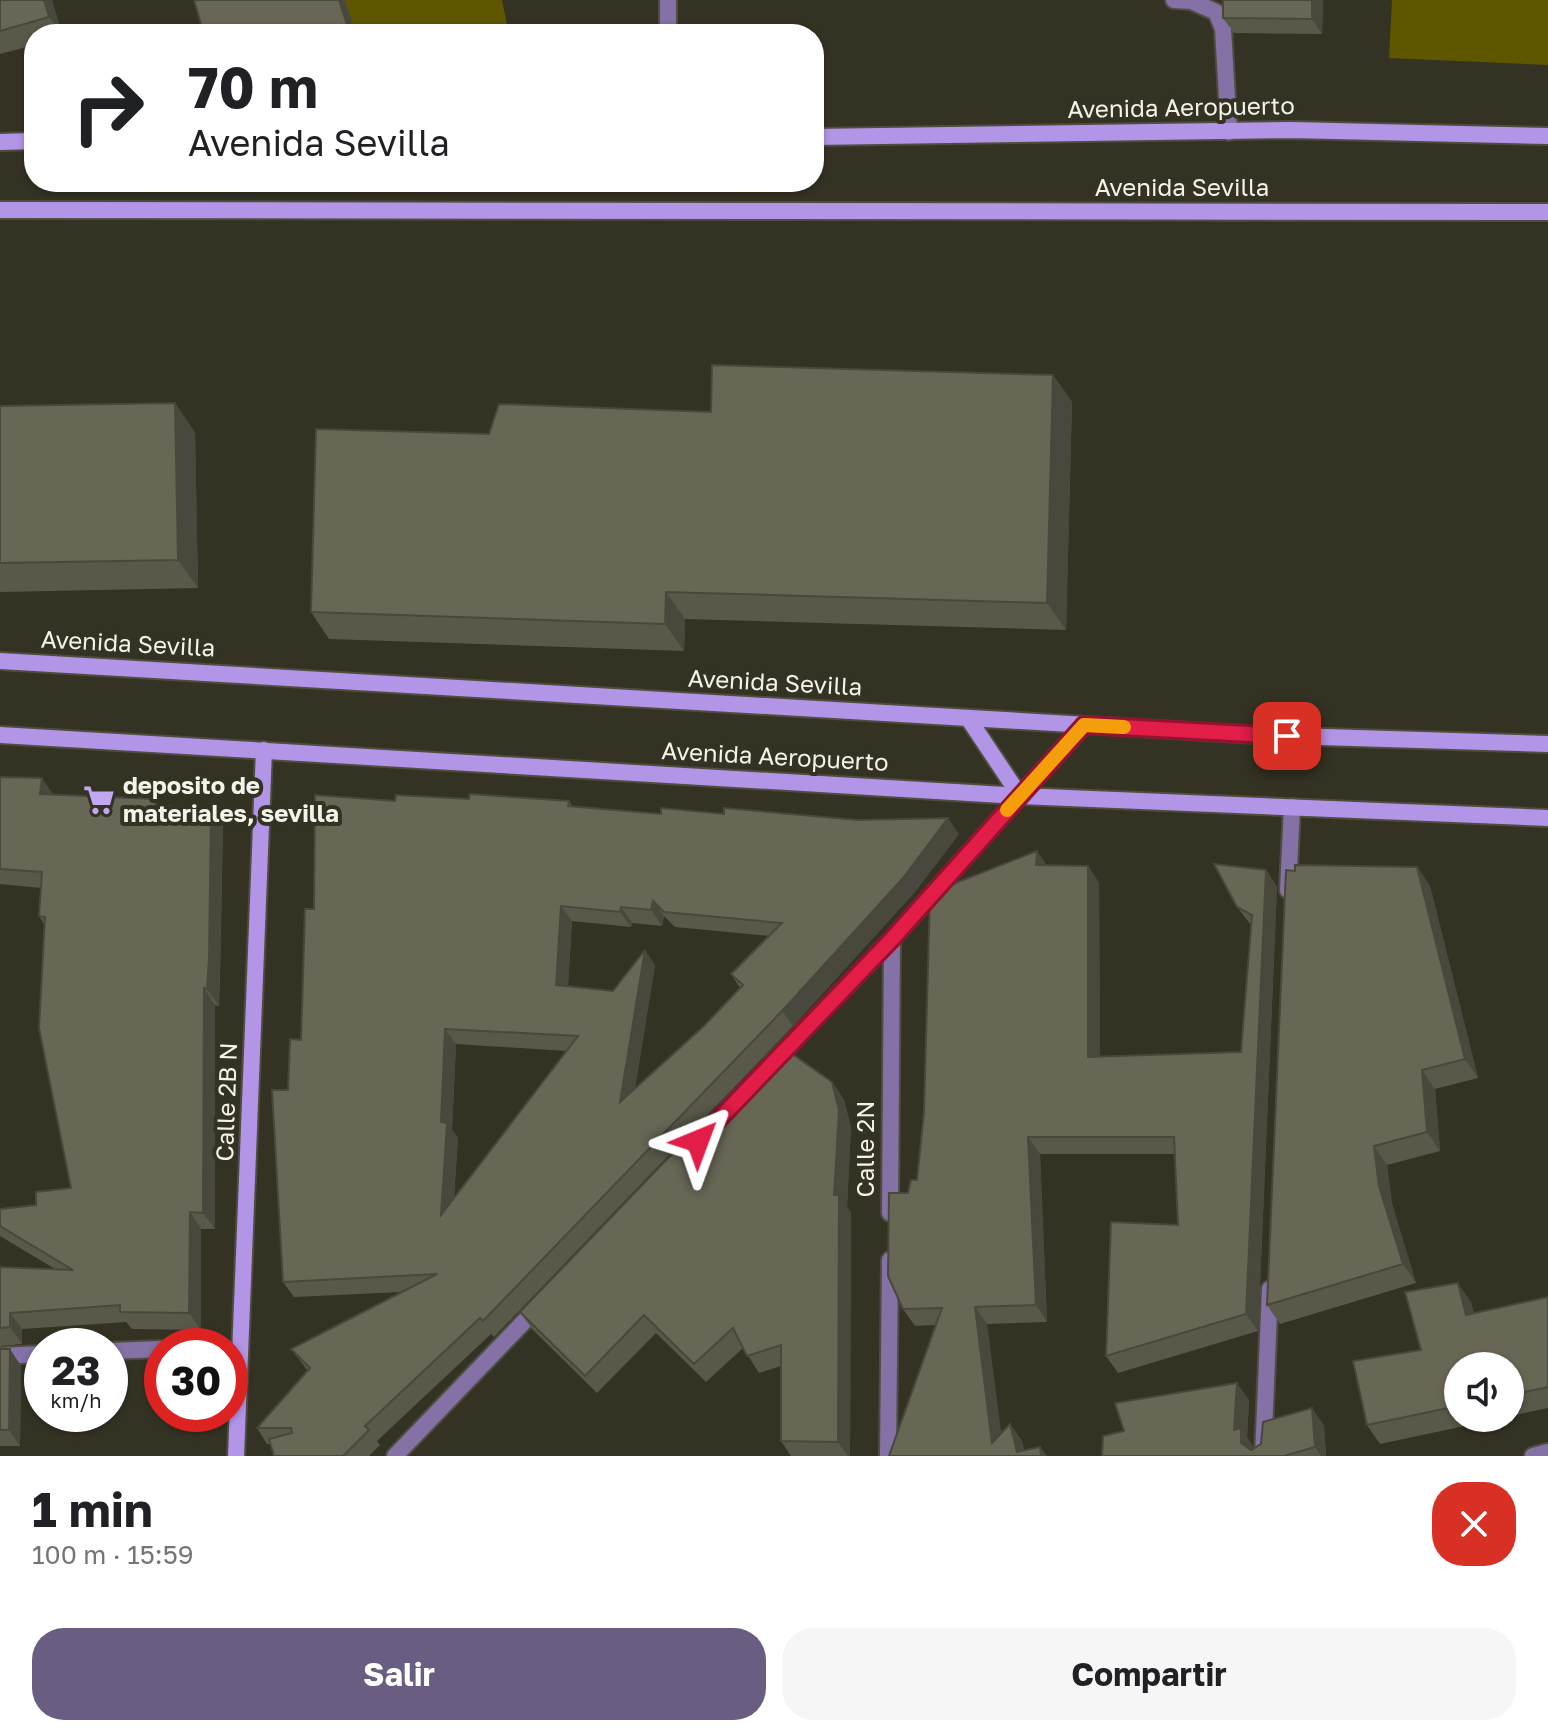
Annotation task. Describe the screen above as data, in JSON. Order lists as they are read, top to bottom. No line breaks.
{"streets":{"main road":["Avenida Aeropuerto","Avenida Sevilla","Calle 2B N"],"street":["Calle 2N"]},"crossings":[["Avenida Aeropuerto","Calle 2B N"]],"places":{"supermarket":["deposito de materiales, sevilla"]},"page":{"turn":["70 m","Avenida Sevilla"],"speed":"23 km/h","limit":"30","heading":["1 min","100 m · 15:59"],"buttons":["Salir","Compartir"]}}
